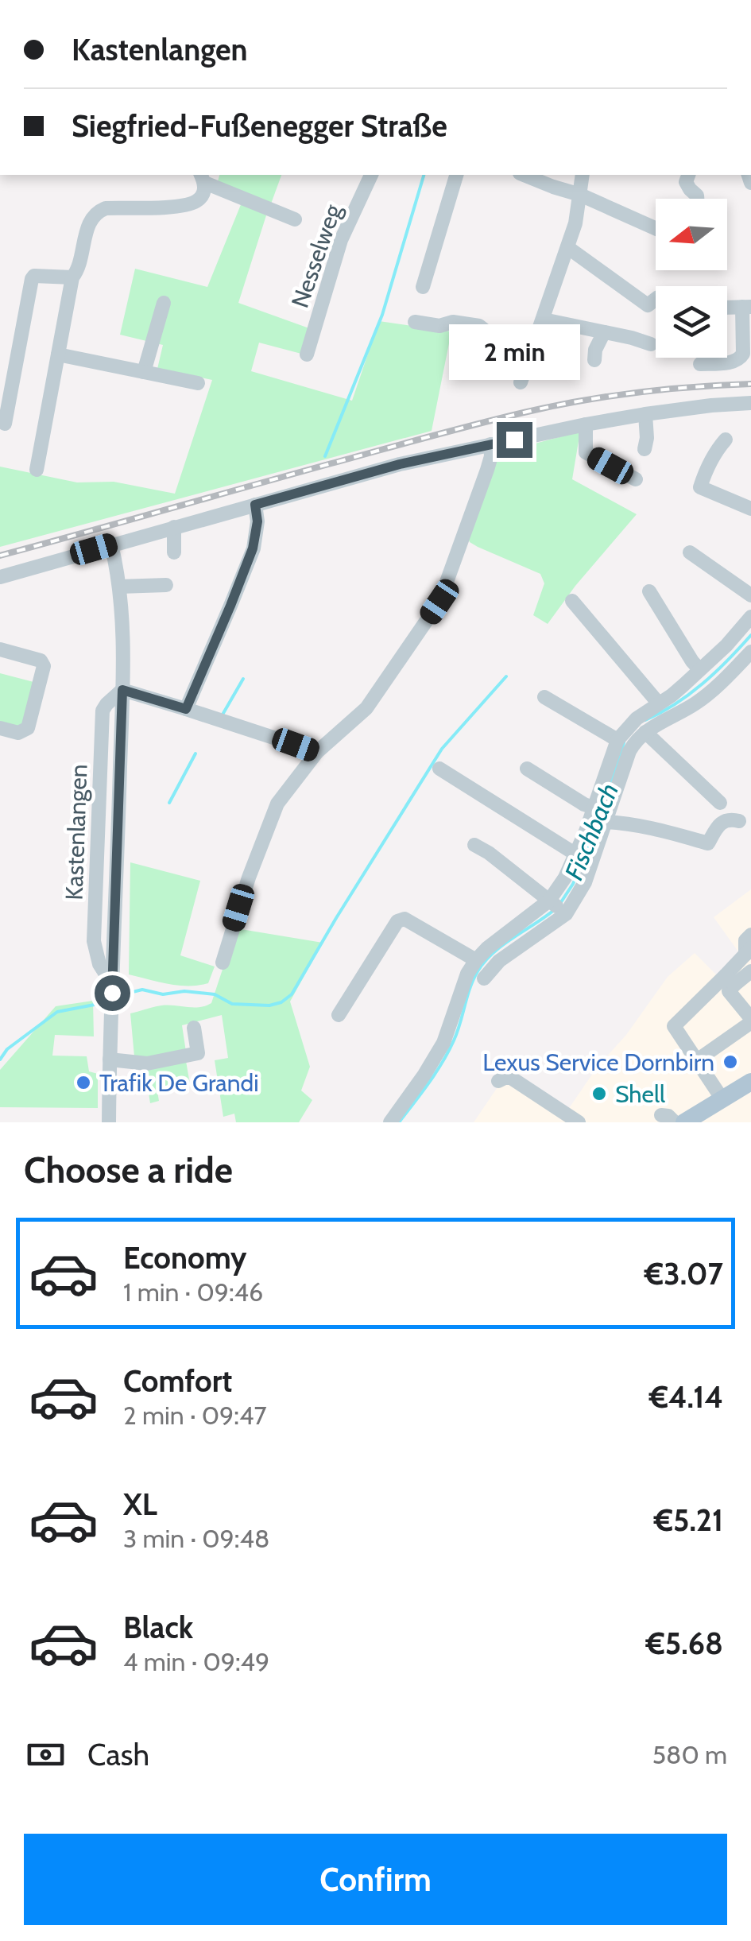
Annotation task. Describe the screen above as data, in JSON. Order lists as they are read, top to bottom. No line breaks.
{"streets":{"street":["Nesselweg","Kastenlangen"]},"water":["Fischbach"],"places":["Lexus Service Dornbirn","Trafik De Grandi","Shell"],"north":"left","page":{"banner":["Kastenlangen","Siegfried-Fußenegger Straße"],"bubble":"2 min","heading":"Choose a ride","list":[{"name":"Economy","note":"1 min · 09:46","value":"€3.07"},{"name":"Comfort","note":"2 min · 09:47","value":"€4.14"},{"name":"XL","note":"3 min · 09:48","value":"€5.21"},{"name":"Black","note":"4 min · 09:49","value":"€5.68"}],"pay":["Cash","580 m"],"buttons":"Confirm"}}
